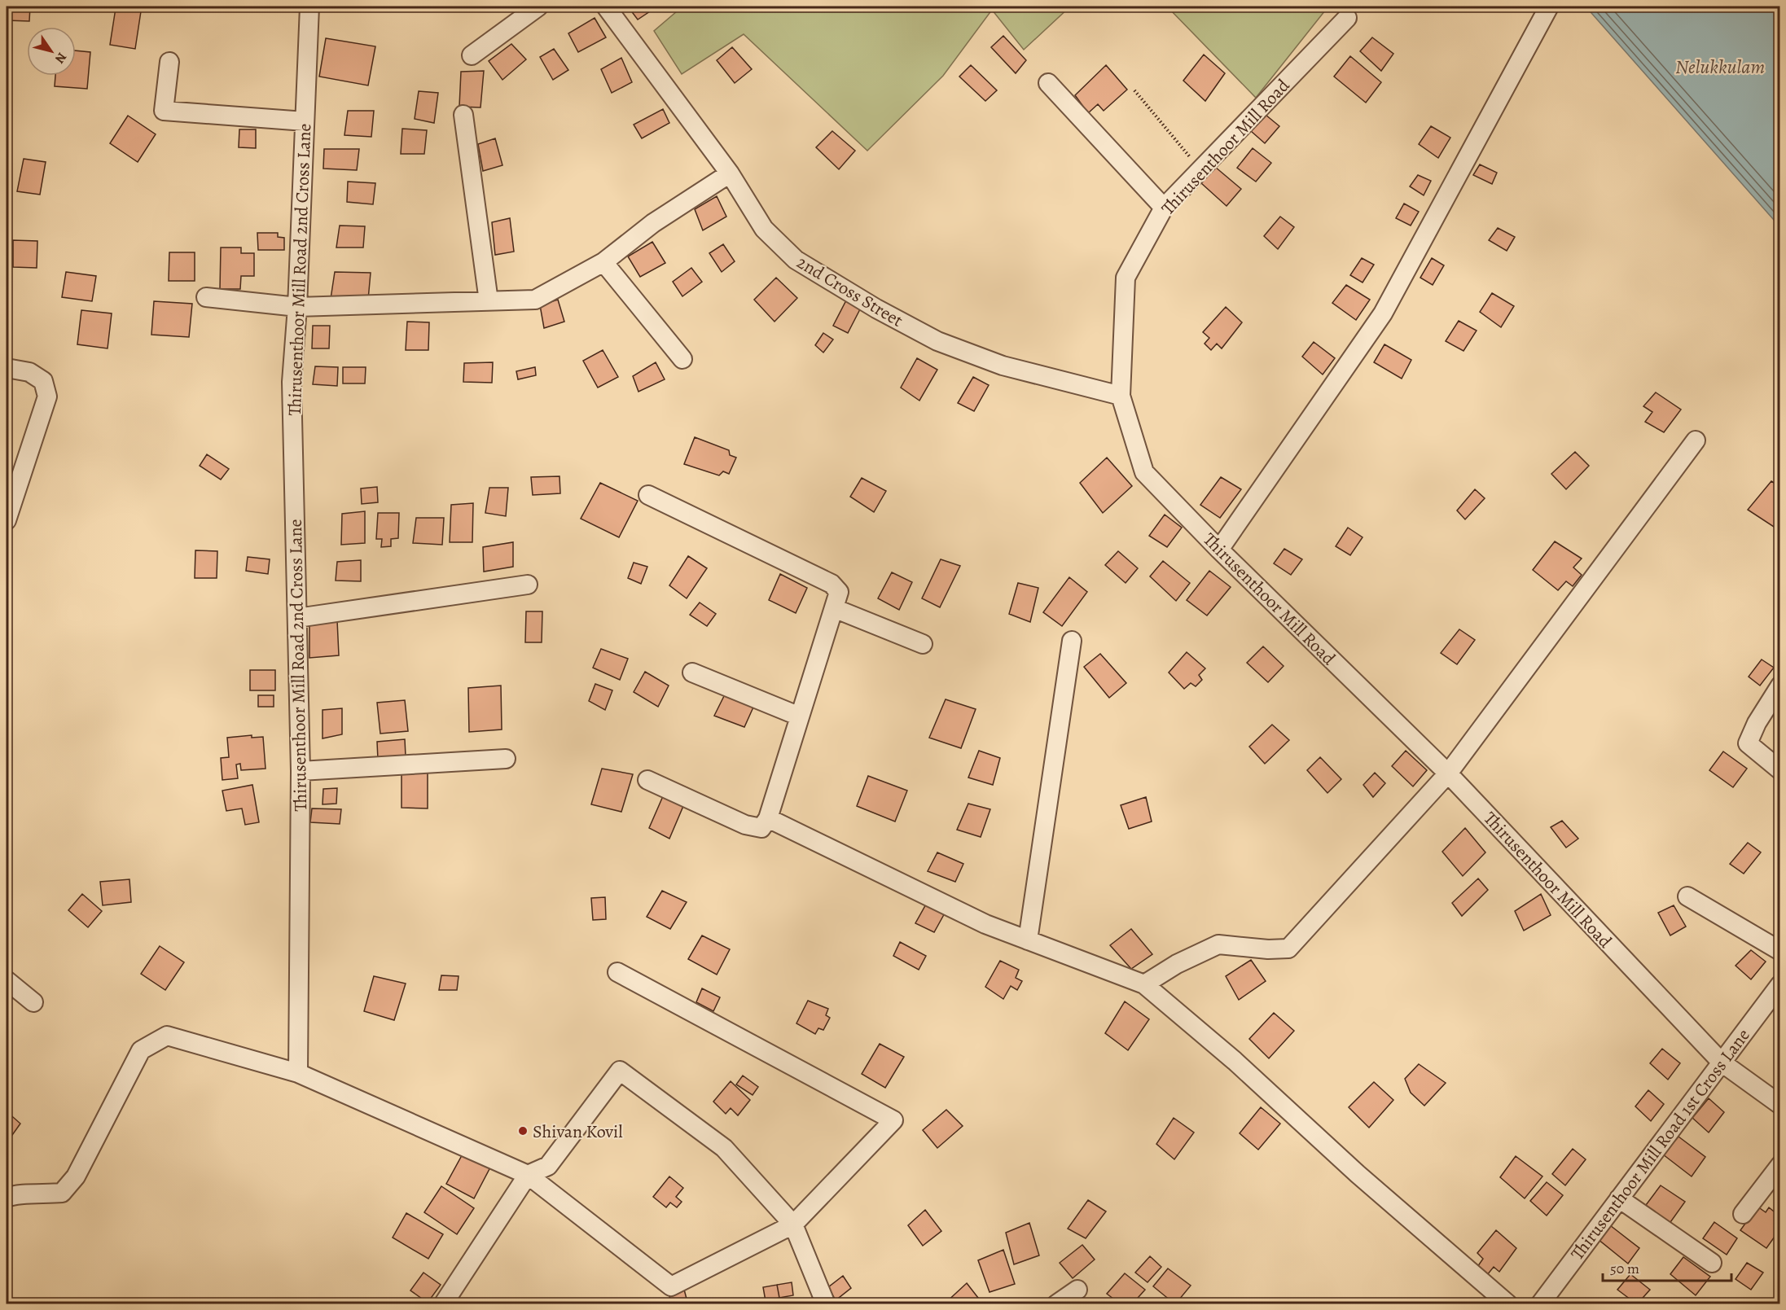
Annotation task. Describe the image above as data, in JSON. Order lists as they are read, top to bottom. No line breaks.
{"streets":{"street":["Thirusenthoor Mill Road","Thirusenthoor Mill Road 2nd Cross Lane","2nd Cross Street","Thirusenthoor Mill Road 1st Cross Lane"]},"crossings":[["Thirusenthoor Mill Road","2nd Cross Street"],["Thirusenthoor Mill Road","Thirusenthoor Mill Road 1st Cross Lane"]],"water":["Nelukkulam"],"places":["Shivan Kovil"],"scale_bar":"50 m","north":"bottom right"}
